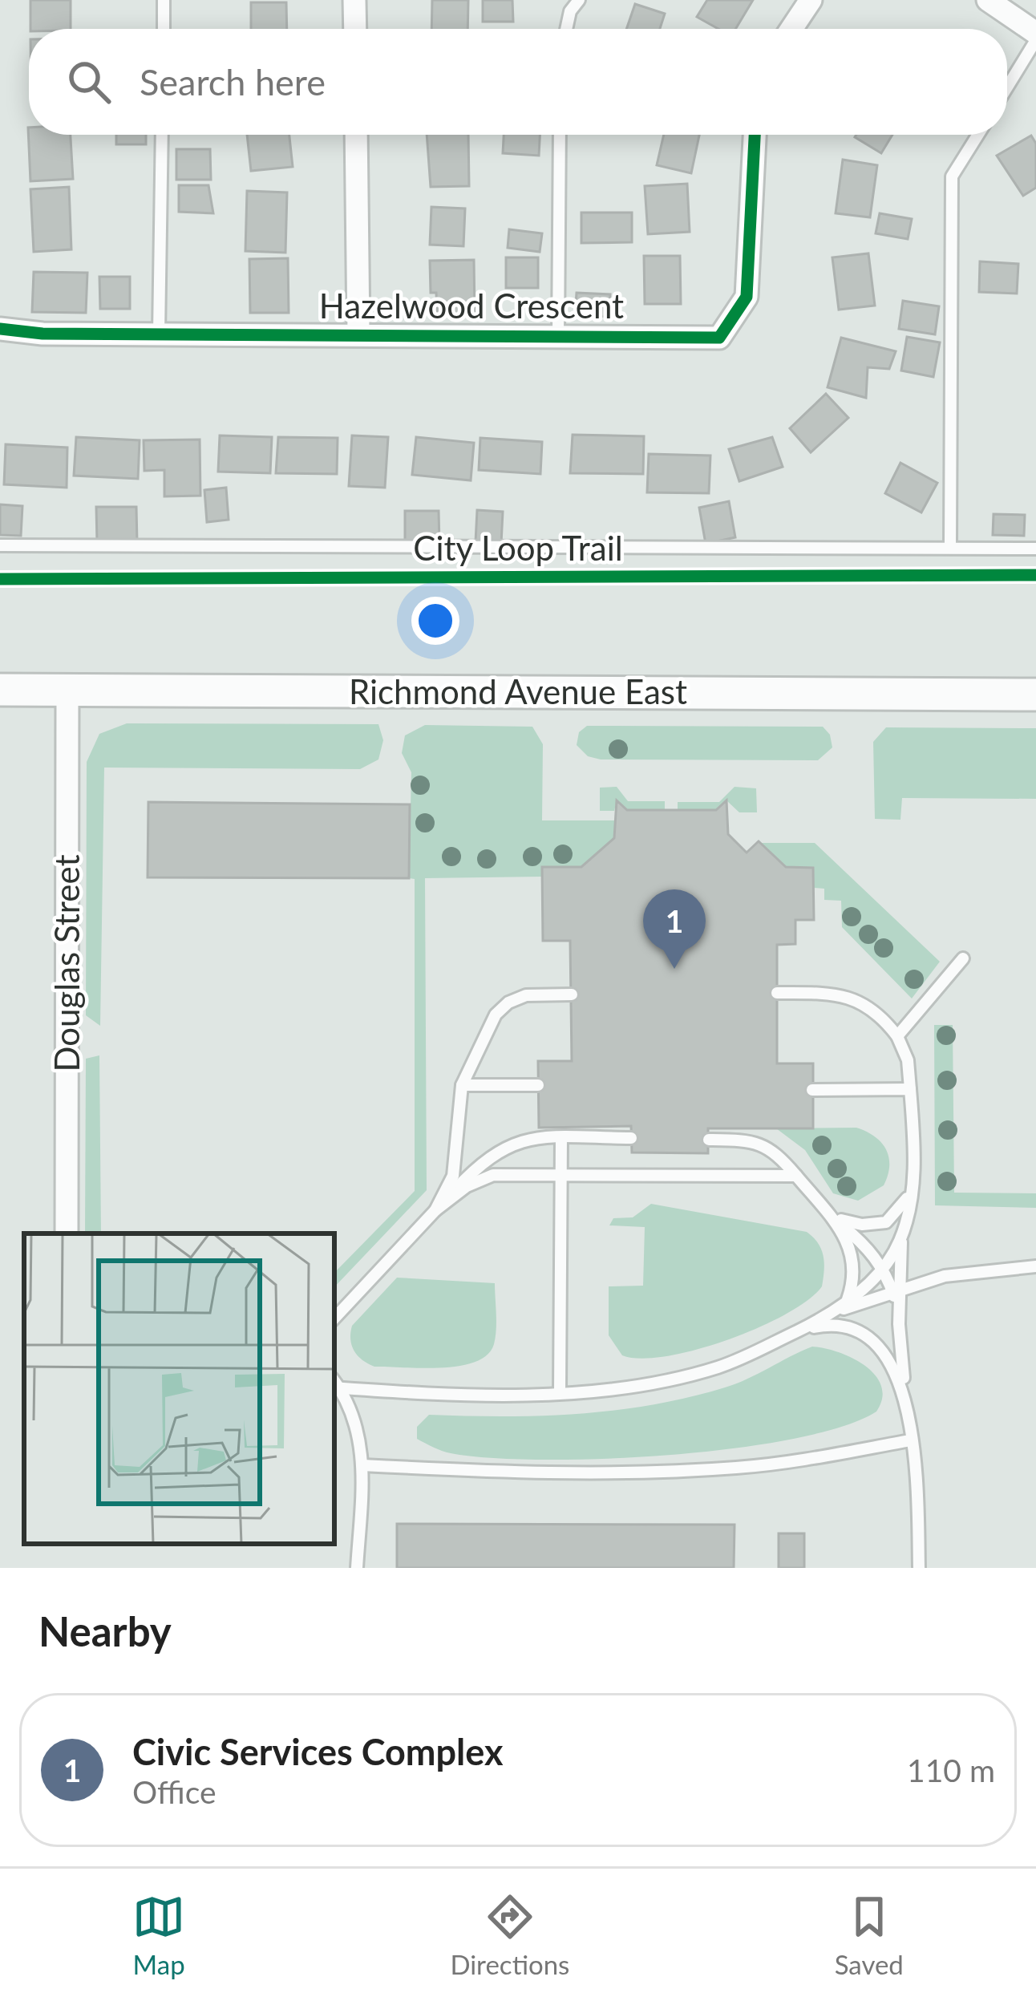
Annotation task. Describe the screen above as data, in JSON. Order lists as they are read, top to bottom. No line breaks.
{"streets":{"main road":["Richmond Avenue East"],"street":["Hazelwood Crescent","Douglas Street"],"cycle path":["City Loop Trail"]},"crossings":[["Richmond Avenue East","Douglas Street"]],"page":{"search":"Search here","pins":"1","heading":"Nearby","list":[{"mark":"1","name":"Civic Services Complex","note":"Office","value":"110 m"}],"nav":["Map","Directions","Saved"]}}
